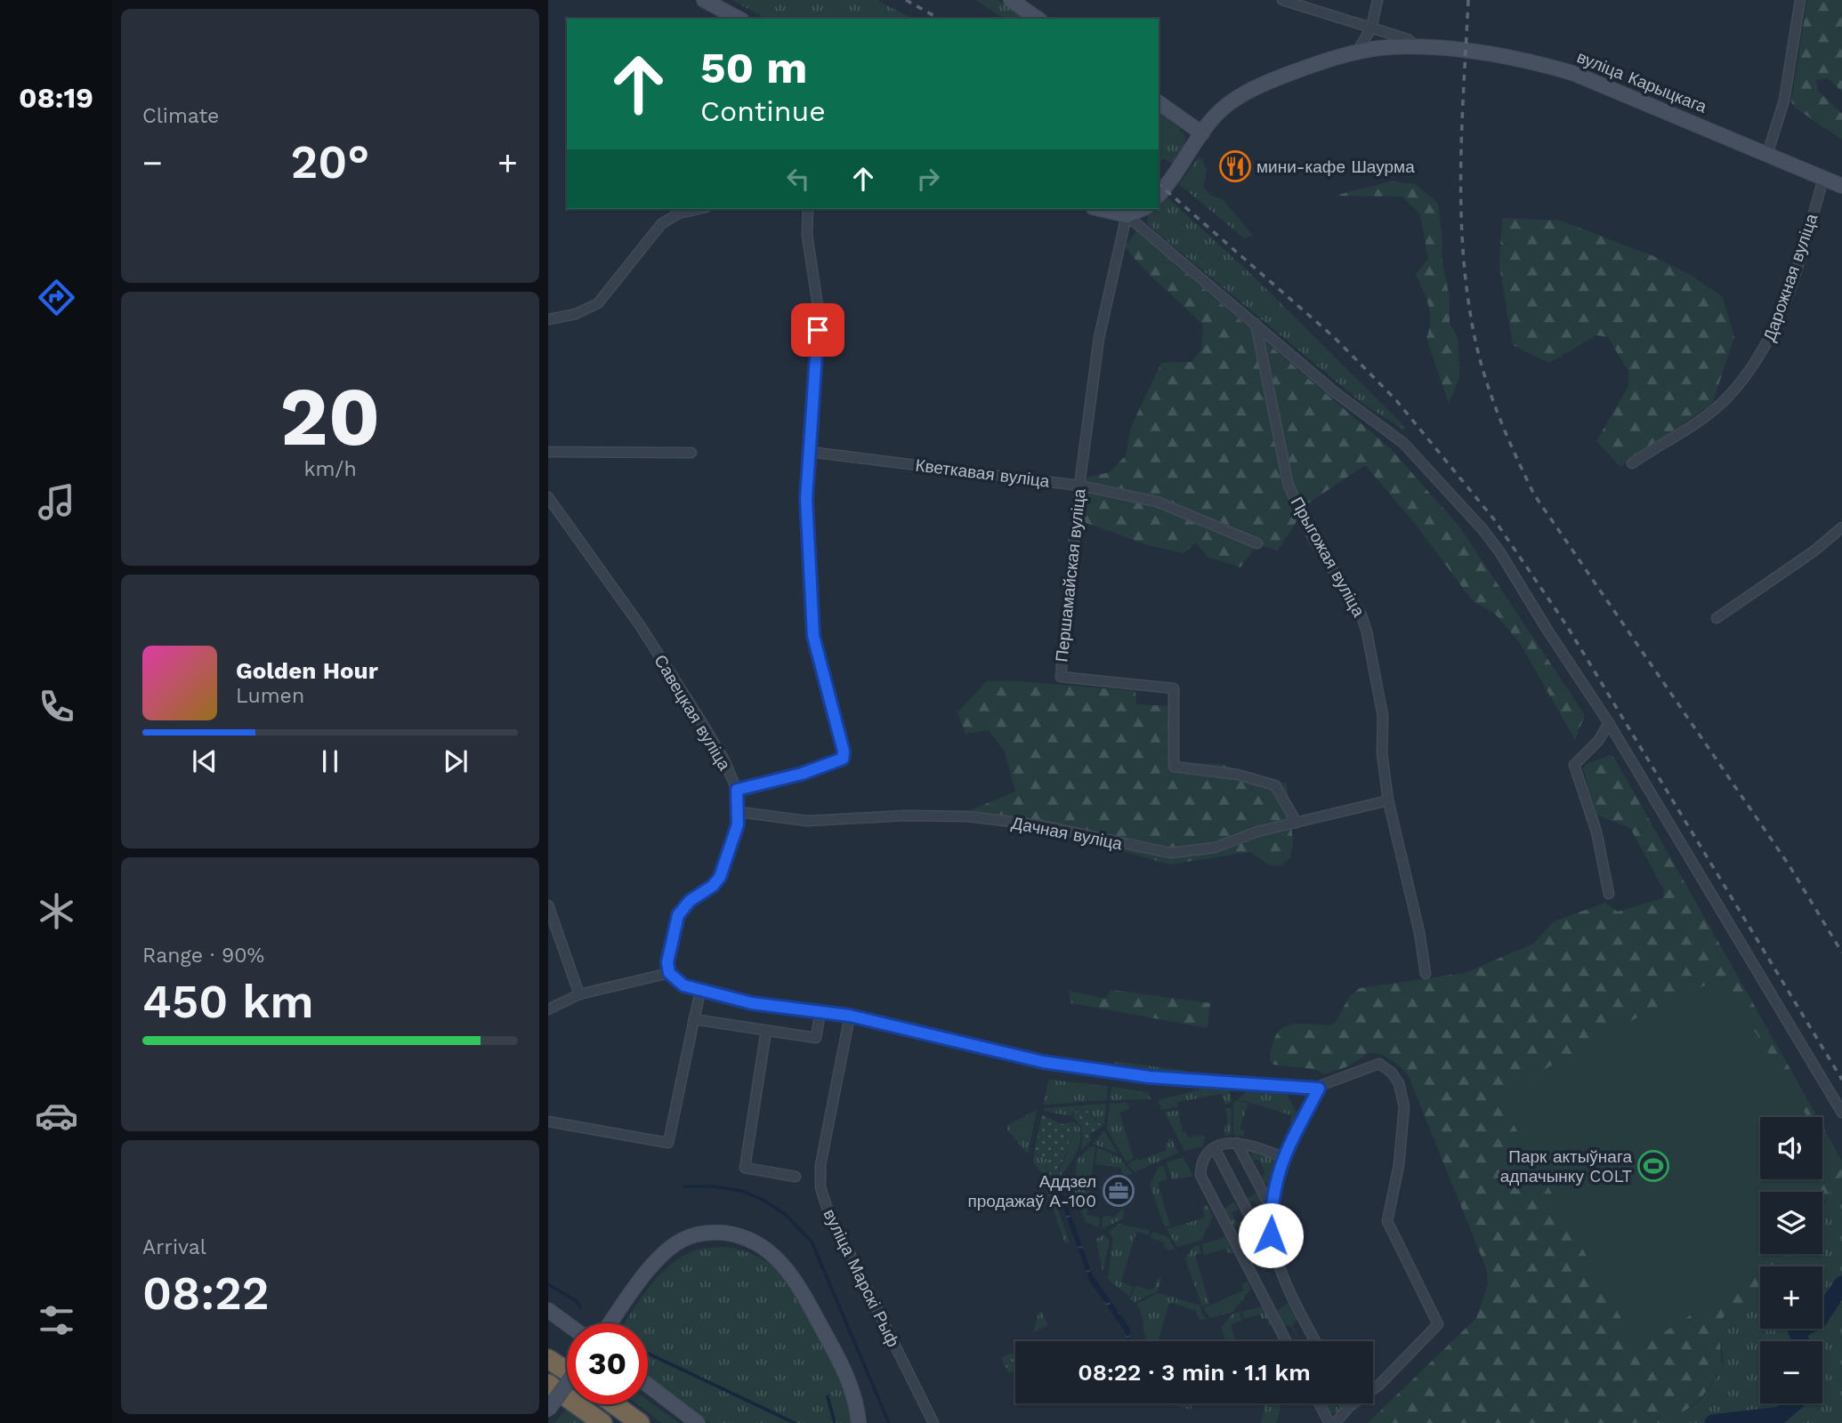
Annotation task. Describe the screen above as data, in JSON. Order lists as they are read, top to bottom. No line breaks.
{"streets":{"street":["вуліца Карыцкага","Дарожная вуліца","Кветкавая вуліца","Прыгожая вуліца","Першамайская вуліца","Савецкая вуліца","Дачная вуліца","вуліца Марскі Рыф"]},"crossings":[["вуліца Карыцкага","Дарожная вуліца"],["Кветкавая вуліца","Першамайская вуліца"],["Прыгожая вуліца","Дачная вуліца"],["Першамайская вуліца","Дачная вуліца"],["Савецкая вуліца","Дачная вуліца"]],"places":{"restaurant":["мини-кафе Шаурма"],"sports":["Парк актыўнага адпачынку COLT"],"office":["Аддзел продажаў А-100"]},"page":{"tabs":"08:19","tile":["Climate",["20","km/h"],["Range · 90%","450 km"],["Arrival","08:22"]],"turn":["50 m","Continue"],"heat":["−","20°","+"],"song":["Golden Hour","Lumen"],"map_buttons":["+","−"],"limit":"30","trip":"08:22 · 3 min · 1.1 km"}}
